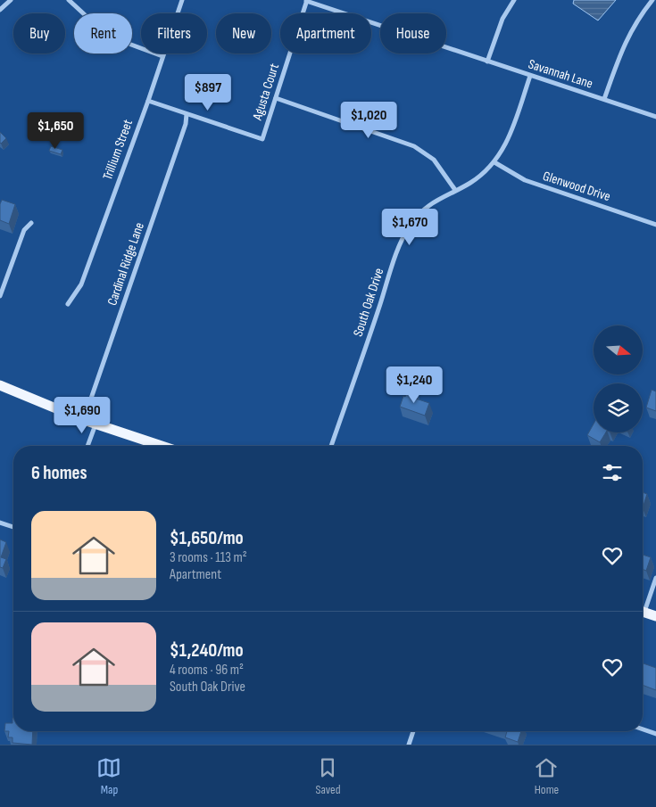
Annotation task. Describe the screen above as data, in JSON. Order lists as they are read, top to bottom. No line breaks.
{"streets":{"street":["Savannah Lane","Agusta Court","Trillium Street","Glenwood Drive","Cardinal Ridge Lane","South Oak Drive"]},"crossings":[["Savannah Lane","Agusta Court"],["Savannah Lane","South Oak Drive"],["Agusta Court","Cardinal Ridge Lane"],["Glenwood Drive","South Oak Drive"]],"north":"right","page":{"chip":["Buy","Rent","Filters","New","Apartment","House"],"price":["$897","$1,020","$1,650","$1,670","$1,240","$1,690"],"heading":"6 homes","list":[{"name":"$1,650/mo","note":"3 rooms · 113 m² · Apartment"},{"name":"$1,240/mo","note":"4 rooms · 96 m² · South Oak Drive"}],"tabs":["Map","Saved","Home"]}}
